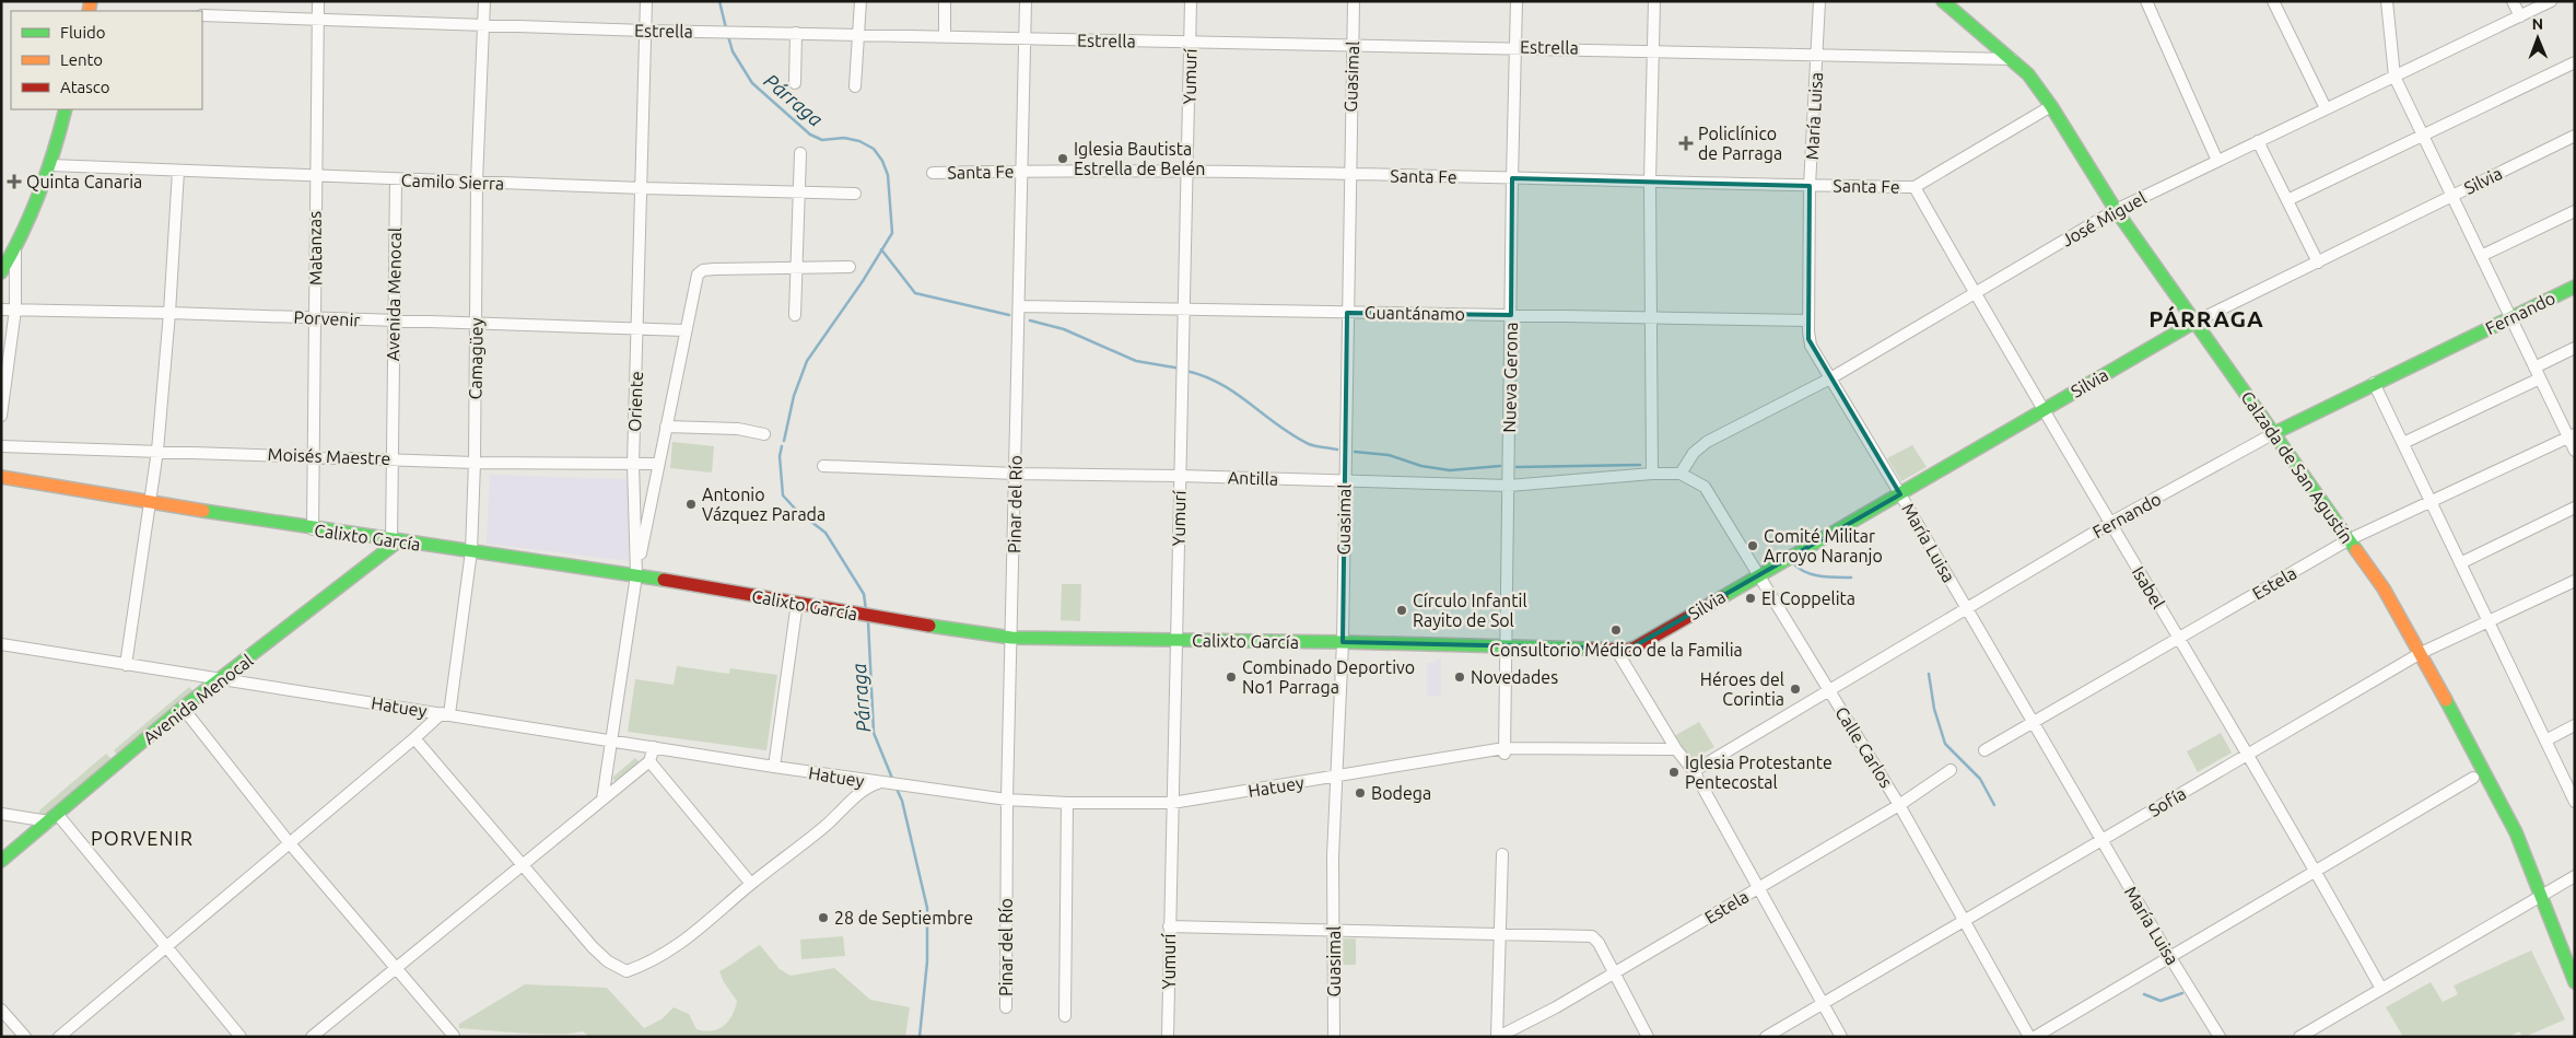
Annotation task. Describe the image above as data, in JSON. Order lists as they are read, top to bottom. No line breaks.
{"streets":{"main road":["Silvia","Avenida Menocal","Fernando","Calzada de San Agustín","Calixto García"],"street":["Estrella","Yumurí","Guasimal","María Luisa","Santa Fe","Camilo Sierra","José Miguel","Matanzas","Guantánamo","Porvenir","Camagüey","Nueva Gerona","Oriente","Moisés Maestre","Antilla","Pinar del Río","Estela","Isabel","Hatuey","Calle Carlos","Sofía"]},"crossings":[["Estrella","Yumurí"],["Estrella","Guasimal"],["Estrella","María Luisa"],["Estrella","Matanzas"],["Estrella","Camagüey"],["Estrella","Nueva Gerona"],["Estrella","Oriente"],["Estrella","Calzada de San Agustín"],["Estrella","Pinar del Río"],["Yumurí","Santa Fe"],["Yumurí","Guantánamo"],["Yumurí","Antilla"],["Yumurí","Calixto García"],["Yumurí","Hatuey"],["Guasimal","Santa Fe"],["Guasimal","Guantánamo"],["Guasimal","Antilla"],["Guasimal","Calixto García"],["Guasimal","Hatuey"],["María Luisa","Santa Fe"],["María Luisa","Silvia"],["María Luisa","José Miguel"],["María Luisa","Guantánamo"],["María Luisa","Fernando"],["María Luisa","Estela"],["María Luisa","Sofía"],["Santa Fe","Nueva Gerona"],["Santa Fe","Pinar del Río"],["Santa Fe","Isabel"],["Silvia","Calzada de San Agustín"],["Silvia","Calixto García"],["Silvia","Isabel"],["Silvia","Calle Carlos"],["Camilo Sierra","Matanzas"],["Camilo Sierra","Avenida Menocal"],["Camilo Sierra","Camagüey"],["Camilo Sierra","Oriente"],["José Miguel","Calzada de San Agustín"],["José Miguel","Antilla"],["José Miguel","Isabel"],["José Miguel","Calle Carlos"],["Matanzas","Porvenir"],["Matanzas","Moisés Maestre"],["Matanzas","Calixto García"],["Avenida Menocal","Porvenir"],["Avenida Menocal","Moisés Maestre"],["Avenida Menocal","Calixto García"],["Avenida Menocal","Hatuey"],["Guantánamo","Nueva Gerona"],["Guantánamo","Pinar del Río"],["Fernando","Calzada de San Agustín"],["Fernando","Isabel"],["Fernando","Calle Carlos"],["Porvenir","Camagüey"],["Porvenir","Oriente"],["Camagüey","Moisés Maestre"],["Camagüey","Calixto García"],["Camagüey","Hatuey"],["Nueva Gerona","Antilla"],["Nueva Gerona","Calixto García"],["Nueva Gerona","Hatuey"],["Oriente","Moisés Maestre"],["Oriente","Calixto García"],["Oriente","Hatuey"],["Calzada de San Agustín","Estela"],["Calzada de San Agustín","Sofía"],["Antilla","Pinar del Río"],["Antilla","Calle Carlos"],["Pinar del Río","Calixto García"],["Pinar del Río","Hatuey"],["Estela","Isabel"],["Estela","Calle Carlos"],["Isabel","Sofía"],["Calle Carlos","Sofía"]],"districts":["PÁRRAGA","PORVENIR"],"water":["Párraga"],"places":{"health":["Policlínico de Parraga","Quinta Canaria"],"other":["Iglesia Bautista Estrella de Belén","Antonio Vázquez Parada","Comité Militar Arroyo Naranjo","El Coppelita","Círculo Infantil Rayito de Sol","Consultorio Médico de la Familia","Combinado Deportivo No1 Parraga","Novedades","Héroes del Corintia","Iglesia Protestante Pentecostal","Bodega","28 de Septiembre"]},"legend":["Fluido","Lento","Atasco"],"north":"top"}
